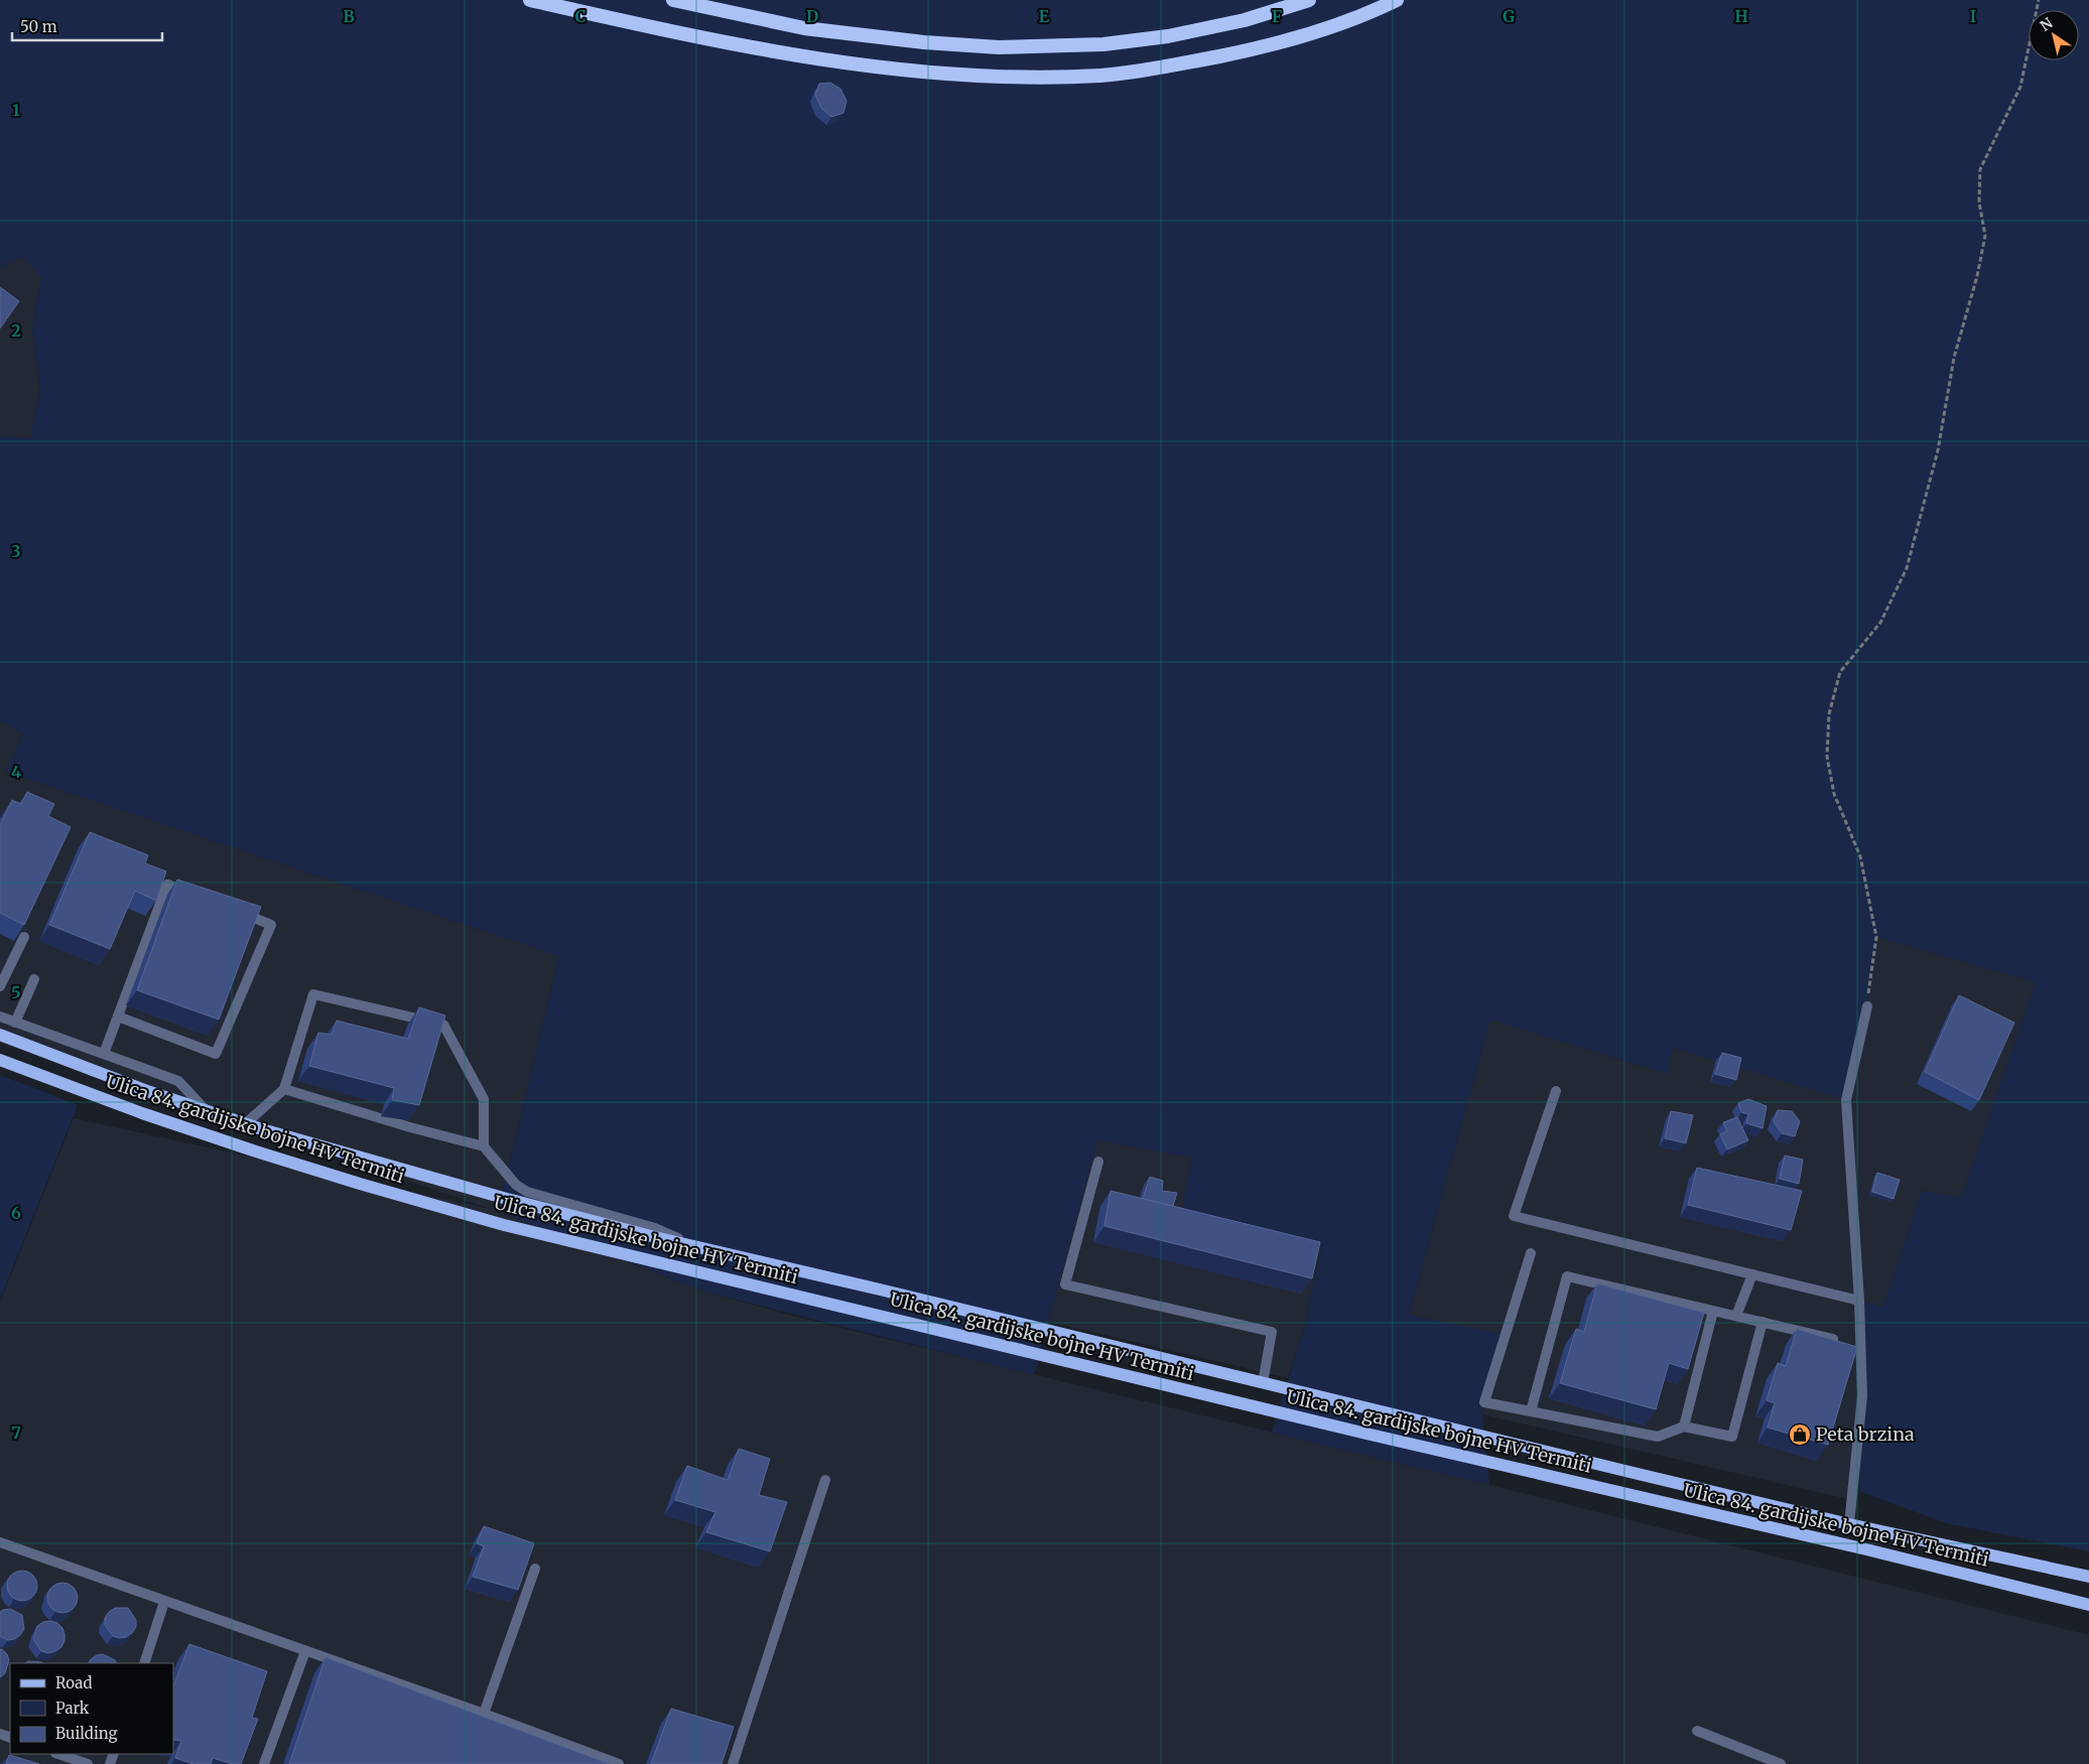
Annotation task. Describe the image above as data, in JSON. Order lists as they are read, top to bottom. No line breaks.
{"streets":{"main road":["Ulica 84. gardijske bojne HV Termiti"]},"places":{"shop":["Peta brzina"]},"legend":["Road","Park","Building"],"scale_bar":"50 m","north":"top left","grid":{"columns":["B","C","D","E","F","G","H","I"],"rows":["1","2","3","4","5","6","7"]}}
